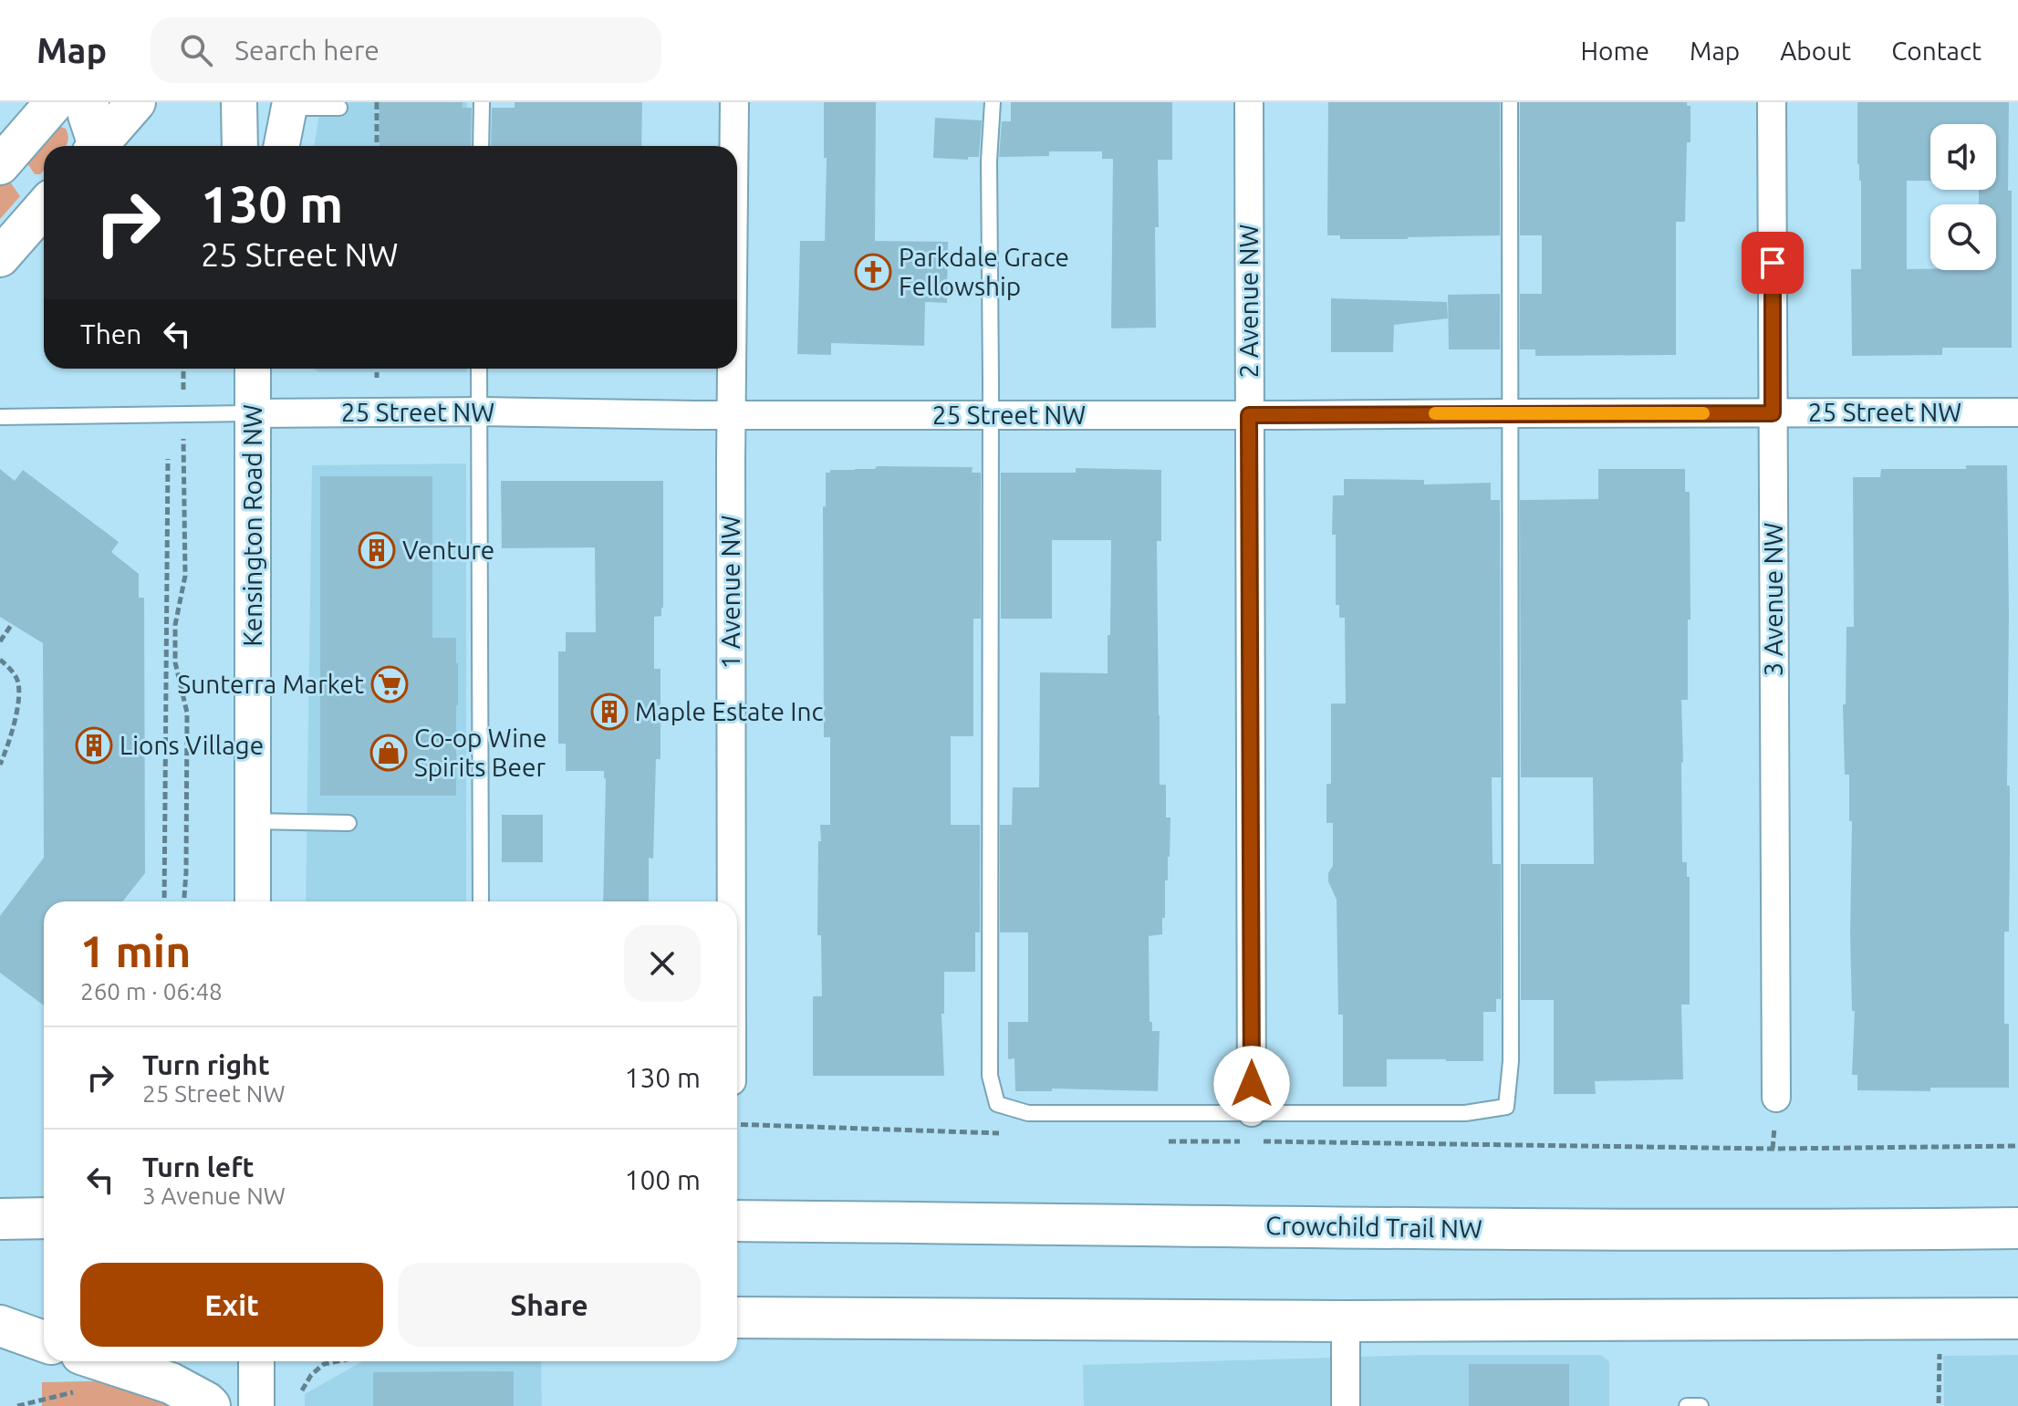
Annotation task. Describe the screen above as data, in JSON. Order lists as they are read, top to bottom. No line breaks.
{"streets":{"highway":["Crowchild Trail NW"],"street":["2 Avenue NW","25 Street NW","Kensington Road NW","1 Avenue NW","3 Avenue NW"]},"crossings":[["2 Avenue NW","25 Street NW"],["25 Street NW","Kensington Road NW"],["25 Street NW","1 Avenue NW"],["25 Street NW","3 Avenue NW"]],"places":{"church":["Parkdale Grace Fellowship"],"building":["Venture","Maple Estate Inc","Lions Village"],"supermarket":["Sunterra Market"],"shop":["Co-op Wine Spirits Beer"]},"page":{"header":"Map","search":"Search here","nav":["Home","Map","About","Contact"],"turn":["130 m","25 Street NW"],"then":"Then","heading":["1 min","260 m · 06:48"],"list":[{"name":"Turn right","note":"25 Street NW","value":"130 m"},{"name":"Turn left","note":"3 Avenue NW","value":"100 m"}],"buttons":["Exit","Share"]}}
